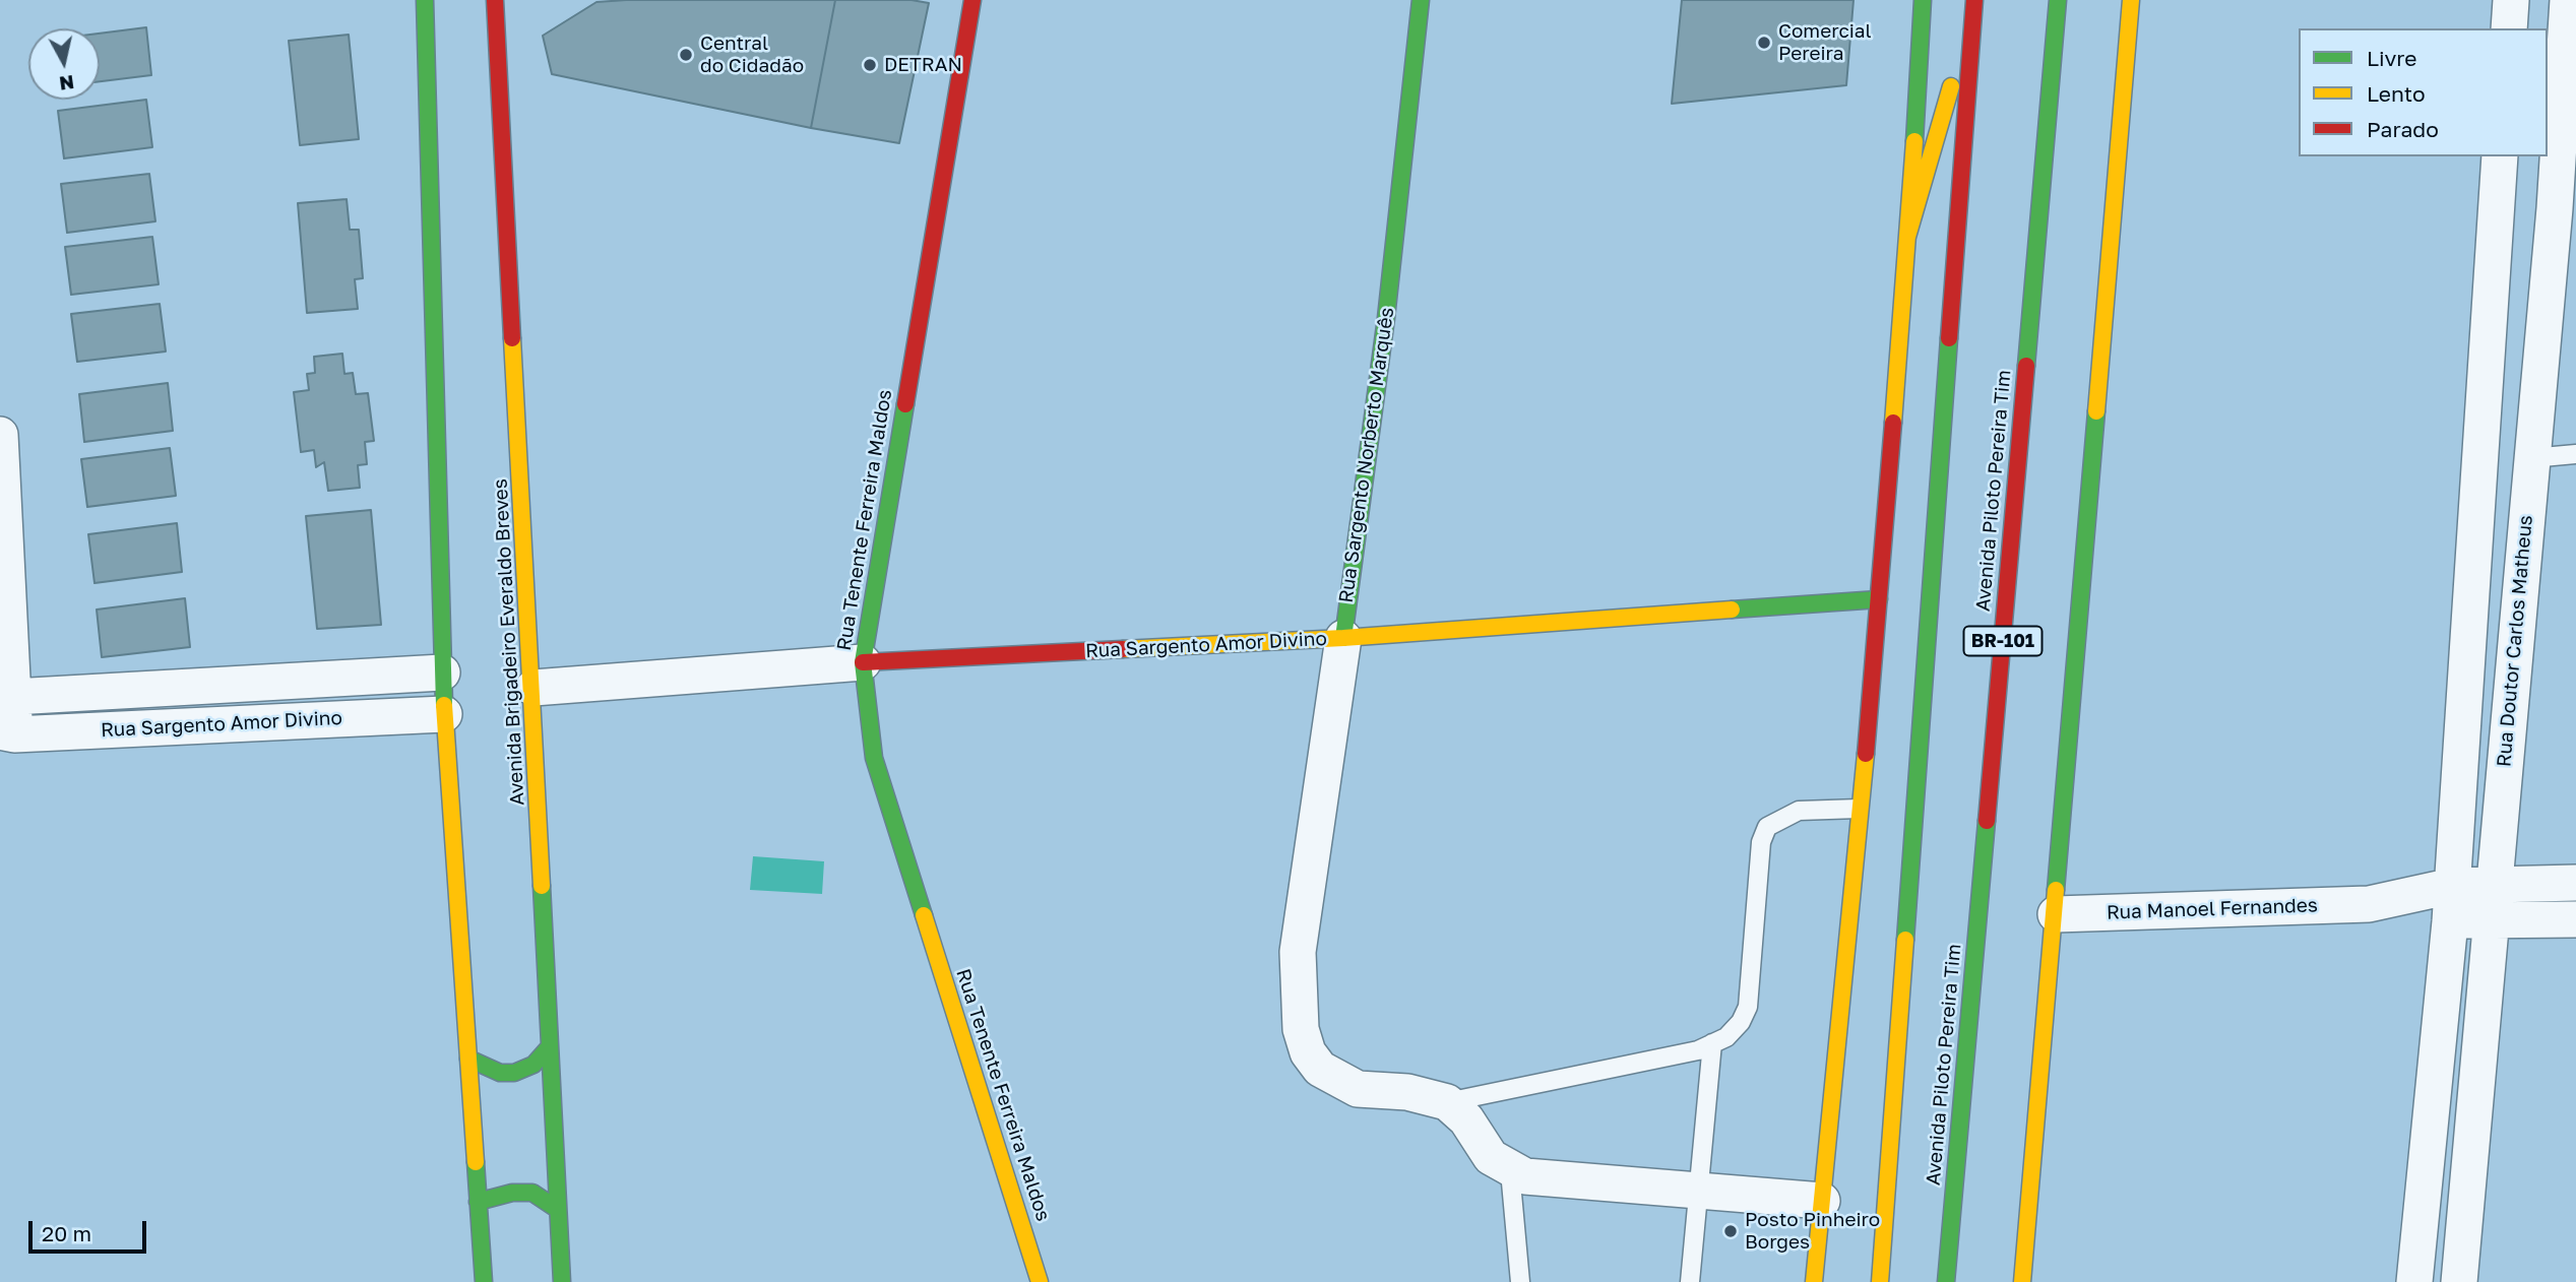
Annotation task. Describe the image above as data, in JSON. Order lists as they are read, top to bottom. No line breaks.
{"streets":{"main road":["Rua Sargento Norberto Marquês","Avenida Piloto Pereira Tim","Rua Tenente Ferreira Maldos","BR-101","Avenida Brigadeiro Everaldo Breves","Rua Sargento Amor Divino"],"street":["Rua Doutor Carlos Matheus","Rua Manoel Fernandes"]},"crossings":[["Rua Sargento Norberto Marquês","Rua Sargento Amor Divino"],["Rua Tenente Ferreira Maldos","Rua Sargento Amor Divino"],["Rua Doutor Carlos Matheus","Rua Manoel Fernandes"],["Avenida Brigadeiro Everaldo Breves","Rua Sargento Amor Divino"]],"places":["Comercial Pereira","Central do Cidadão","DETRAN","Posto Pinheiro Borges"],"legend":["Livre","Lento","Parado"],"scale_bar":"20 m","north":"bottom"}
